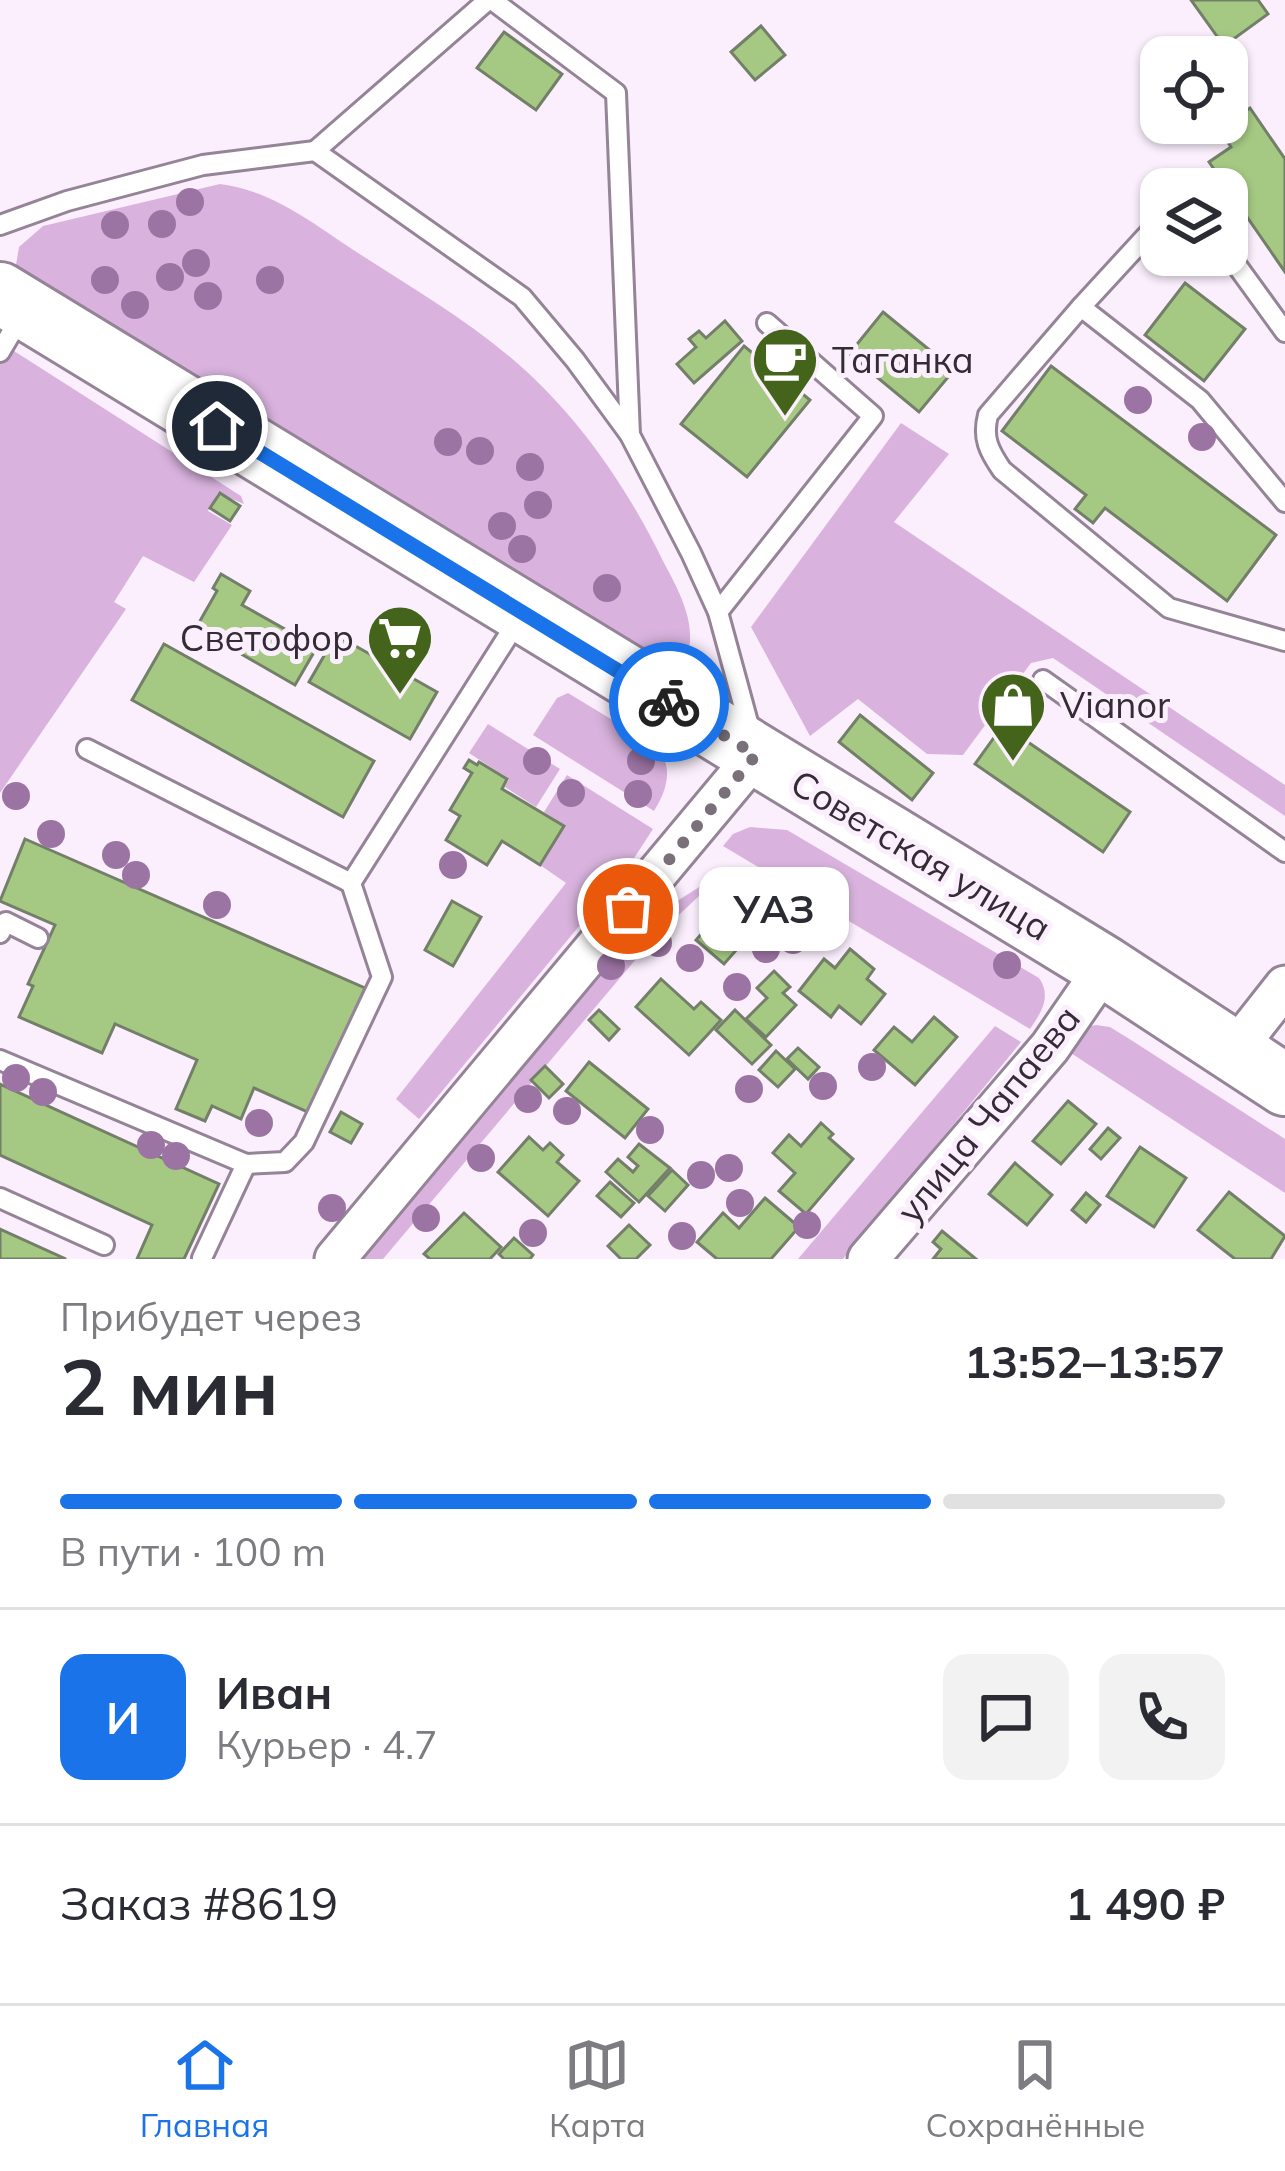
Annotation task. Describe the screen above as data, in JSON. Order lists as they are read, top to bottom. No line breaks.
{"streets":{"main road":["Советская улица"],"street":["улица Чапаева"]},"crossings":[["Советская улица","улица Чапаева"]],"places":{"cafe":["Таганка"],"supermarket":["Светофор"],"shop":["Vianor"],"other":["УАЗ"]},"page":{"bubble":"УАЗ","heading":["2 мин","Прибудет через","13:52–13:57"],"panel":["Иван","Курьер · 4.7","Заказ #8619","1 490 ₽"],"bar":"В пути · 100 m","round":"И","tabs":["Главная","Карта","Сохранённые"]}}
